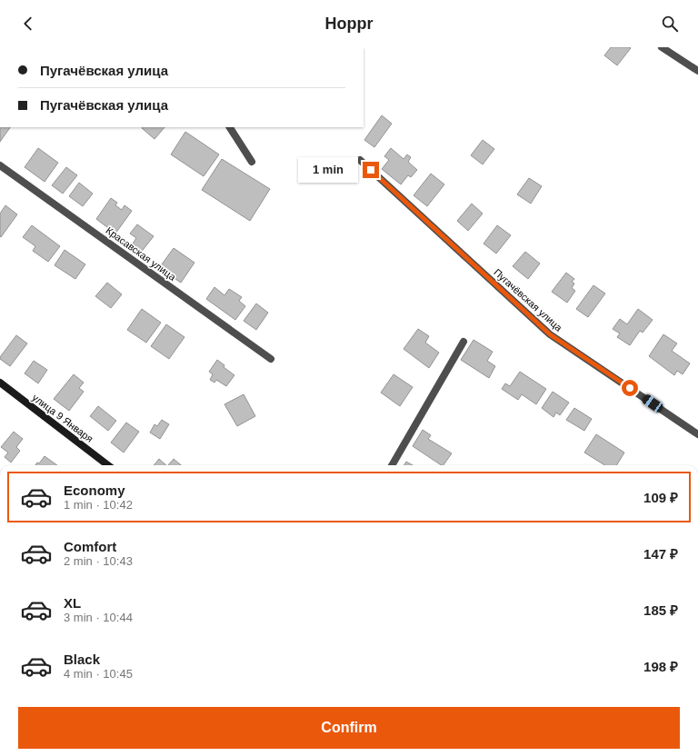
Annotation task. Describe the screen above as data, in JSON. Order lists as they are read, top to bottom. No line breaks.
{"streets":{"main road":["улица 9 Января"],"street":["Красавская улица","Пугачёвская улица"]},"page":{"header":"Hoppr","banner":["Пугачёвская улица","Пугачёвская улица"],"bubble":"1 min","list":[{"name":"Economy","note":"1 min · 10:42","value":"109 ₽"},{"name":"Comfort","note":"2 min · 10:43","value":"147 ₽"},{"name":"XL","note":"3 min · 10:44","value":"185 ₽"},{"name":"Black","note":"4 min · 10:45","value":"198 ₽"}],"buttons":"Confirm"}}
